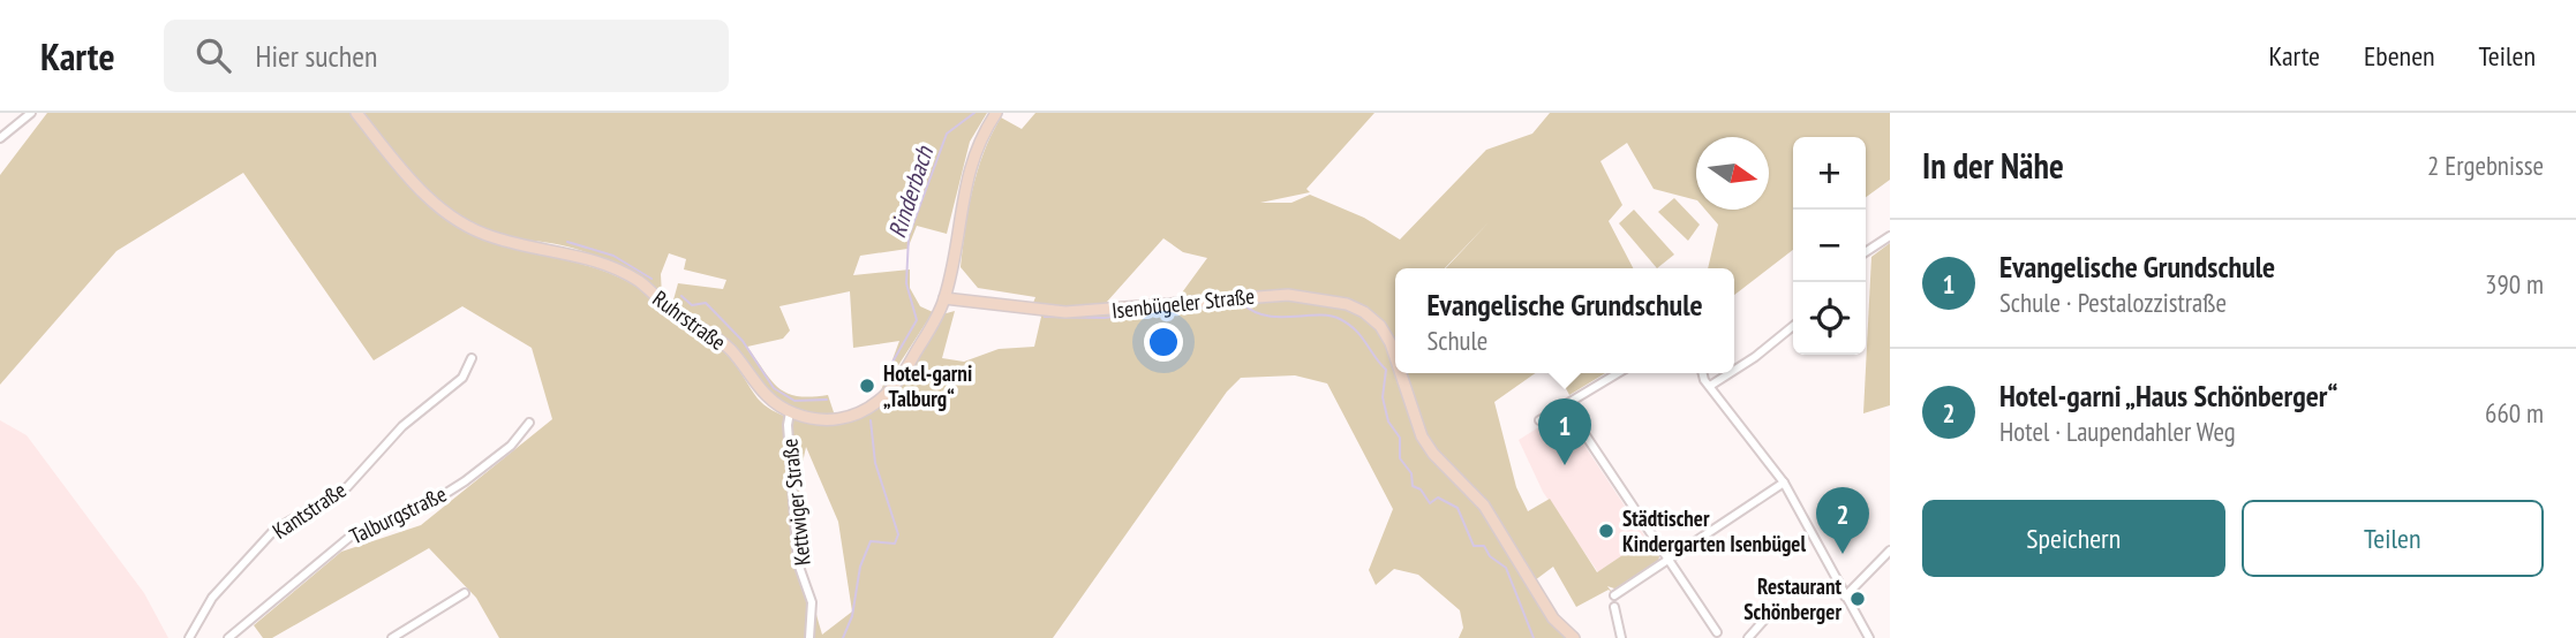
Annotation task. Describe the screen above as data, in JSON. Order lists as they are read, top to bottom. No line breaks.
{"streets":{"main road":["Isenbügeler Straße","Ruhrstraße"],"street":["Kettwiger Straße","Kantstraße","Talburgstraße"]},"crossings":[["Isenbügeler Straße","Ruhrstraße"],["Ruhrstraße","Kettwiger Straße"]],"water":["Rinderbach"],"places":["Hotel-garni „Talburg“","Städtischer Kindergarten Isenbügel","Restaurant Schönberger"],"north":"right","page":{"header":"Karte","search":"Hier suchen","nav":["Karte","Ebenen","Teilen"],"heading":["In der Nähe","2 Ergebnisse"],"map_buttons":["+","−"],"list":[{"mark":"1","name":"Evangelische Grundschule","note":"Schule · Pestalozzistraße","value":"390 m"},{"mark":"2","name":"Hotel-garni „Haus Schönberger“","note":"Hotel · Laupendahler Weg","value":"660 m"}],"popup":["Evangelische Grundschule","Schule"],"pins":["1","2"],"buttons":["Speichern","Teilen"]}}
